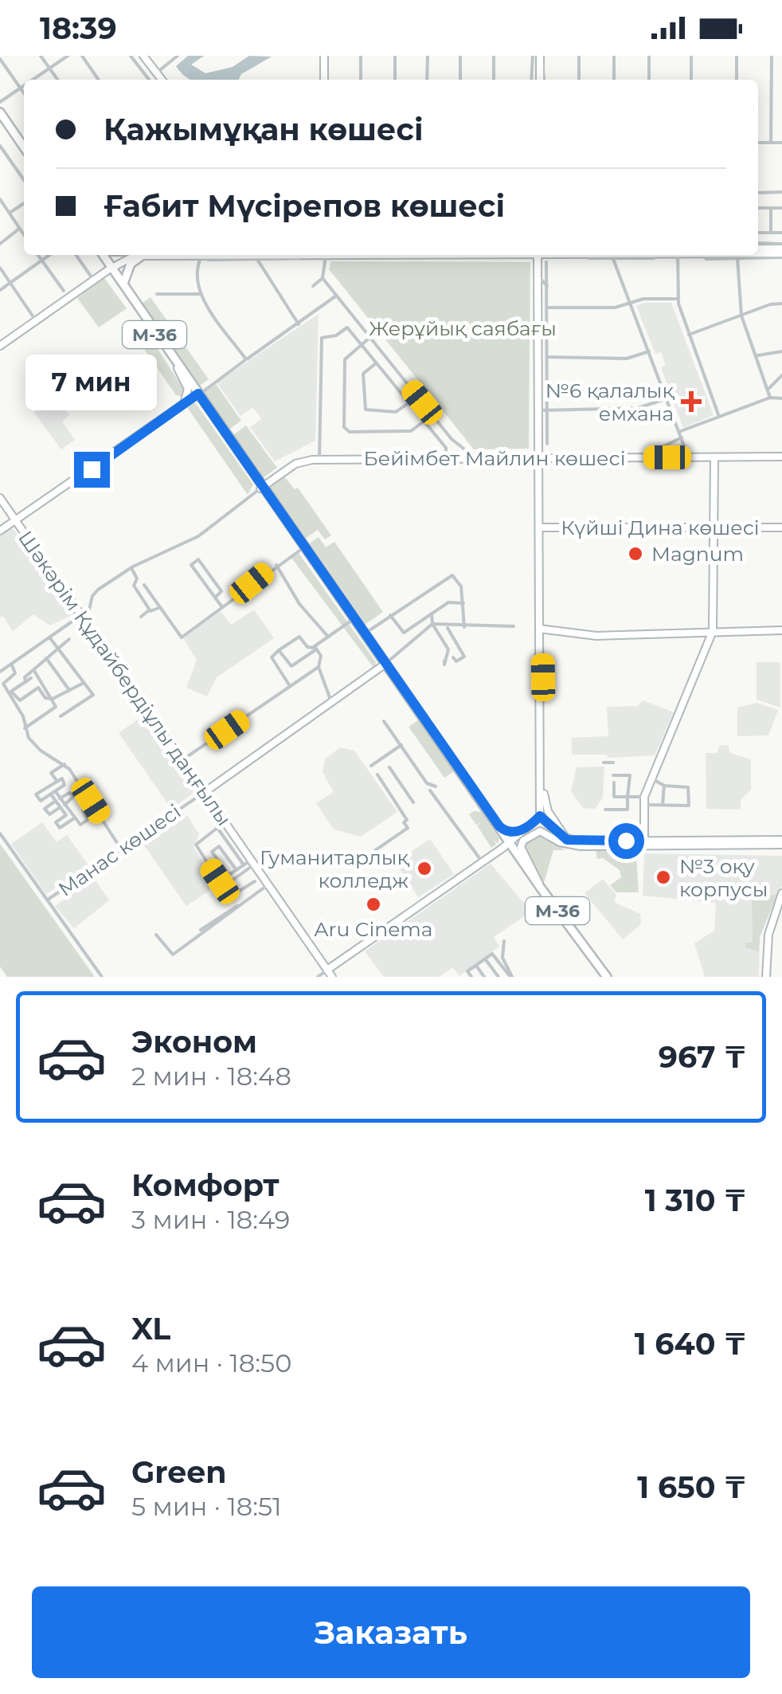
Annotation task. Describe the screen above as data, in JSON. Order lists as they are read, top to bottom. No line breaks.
{"streets":{"main road":["M-36","Бейімбет Майлин көшесі","Күйші Дина көшесі","Шәкәрім Құдайбердіұлы даңғылы","Манас көшесі"]},"crossings":[["M-36","Бейімбет Майлин көшесі"],["M-36","Манас көшесі"],["Шәкәрім Құдайбердіұлы даңғылы","Манас көшесі"]],"parks":["Жерұйық саябағы"],"places":{"health":["№6 қалалық емхана"],"other":["Magnum","Гуманитарлық колледж","№3 оқу корпусы","Aru Cinema"]},"page":{"status":"18:39","banner":["Қажымұқан көшесі","Ғабит Мүсірепов көшесі"],"bubble":"7 мин","list":[{"name":"Эконом","note":"2 мин · 18:48","value":"967 ₸"},{"name":"Комфорт","note":"3 мин · 18:49","value":"1 310 ₸"},{"name":"XL","note":"4 мин · 18:50","value":"1 640 ₸"},{"name":"Green","note":"5 мин · 18:51","value":"1 650 ₸"}],"buttons":"Заказать"}}
